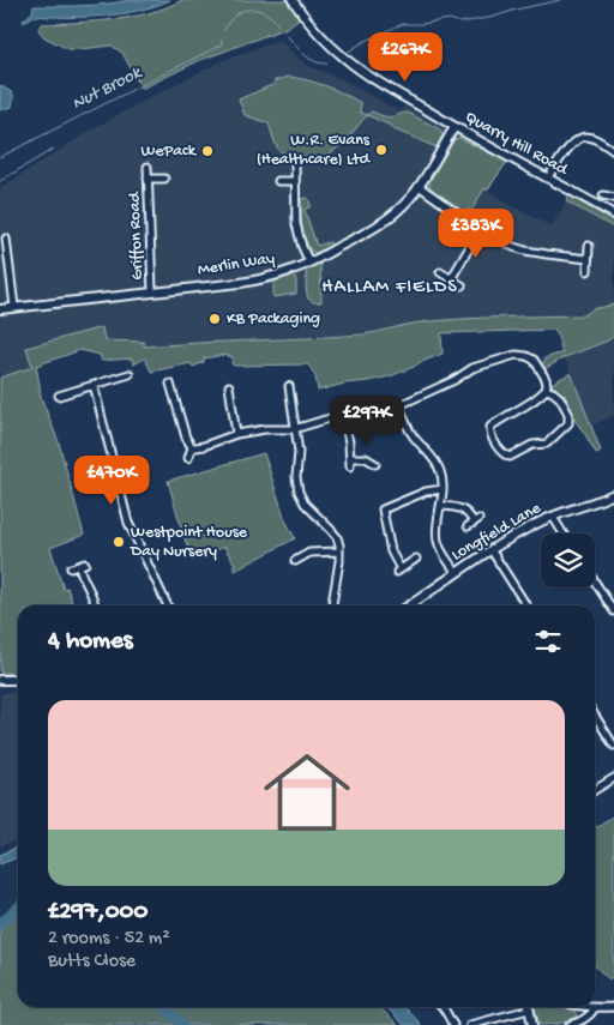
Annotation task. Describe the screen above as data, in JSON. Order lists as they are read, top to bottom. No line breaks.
{"streets":{"street":["Quarry Hill Road","Griffon Road","Merlin Way","Longfield Lane"]},"crossings":[["Quarry Hill Road","Merlin Way"],["Griffon Road","Merlin Way"]],"districts":["HALLAM FIELDS"],"water":["Nut Brook"],"places":["W.R. Evans (Healthcare) Ltd","WePack","KB Packaging","Westpoint House Day Nursery"],"page":{"price":["£267K","£383K","£297K","£470K"],"heading":"4 homes","list":[{"name":"£297,000","note":"2 rooms · 52 m² · Butts Close"}]}}
